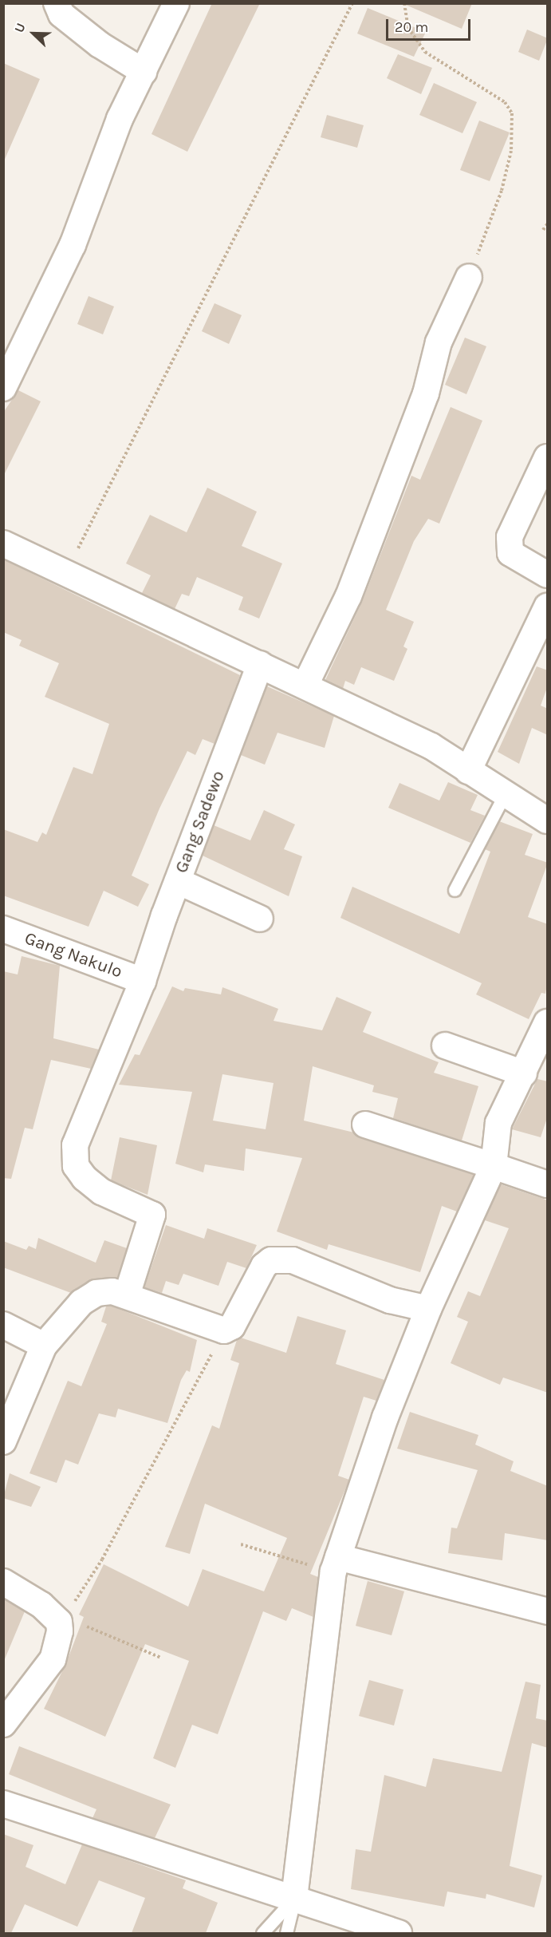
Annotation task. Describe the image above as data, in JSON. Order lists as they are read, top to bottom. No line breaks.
{"streets":{"street":["Gang Sadewo","Gang Nakulo"]},"crossings":[["Gang Sadewo","Gang Nakulo"]],"scale_bar":"20 m","north":"top left"}
